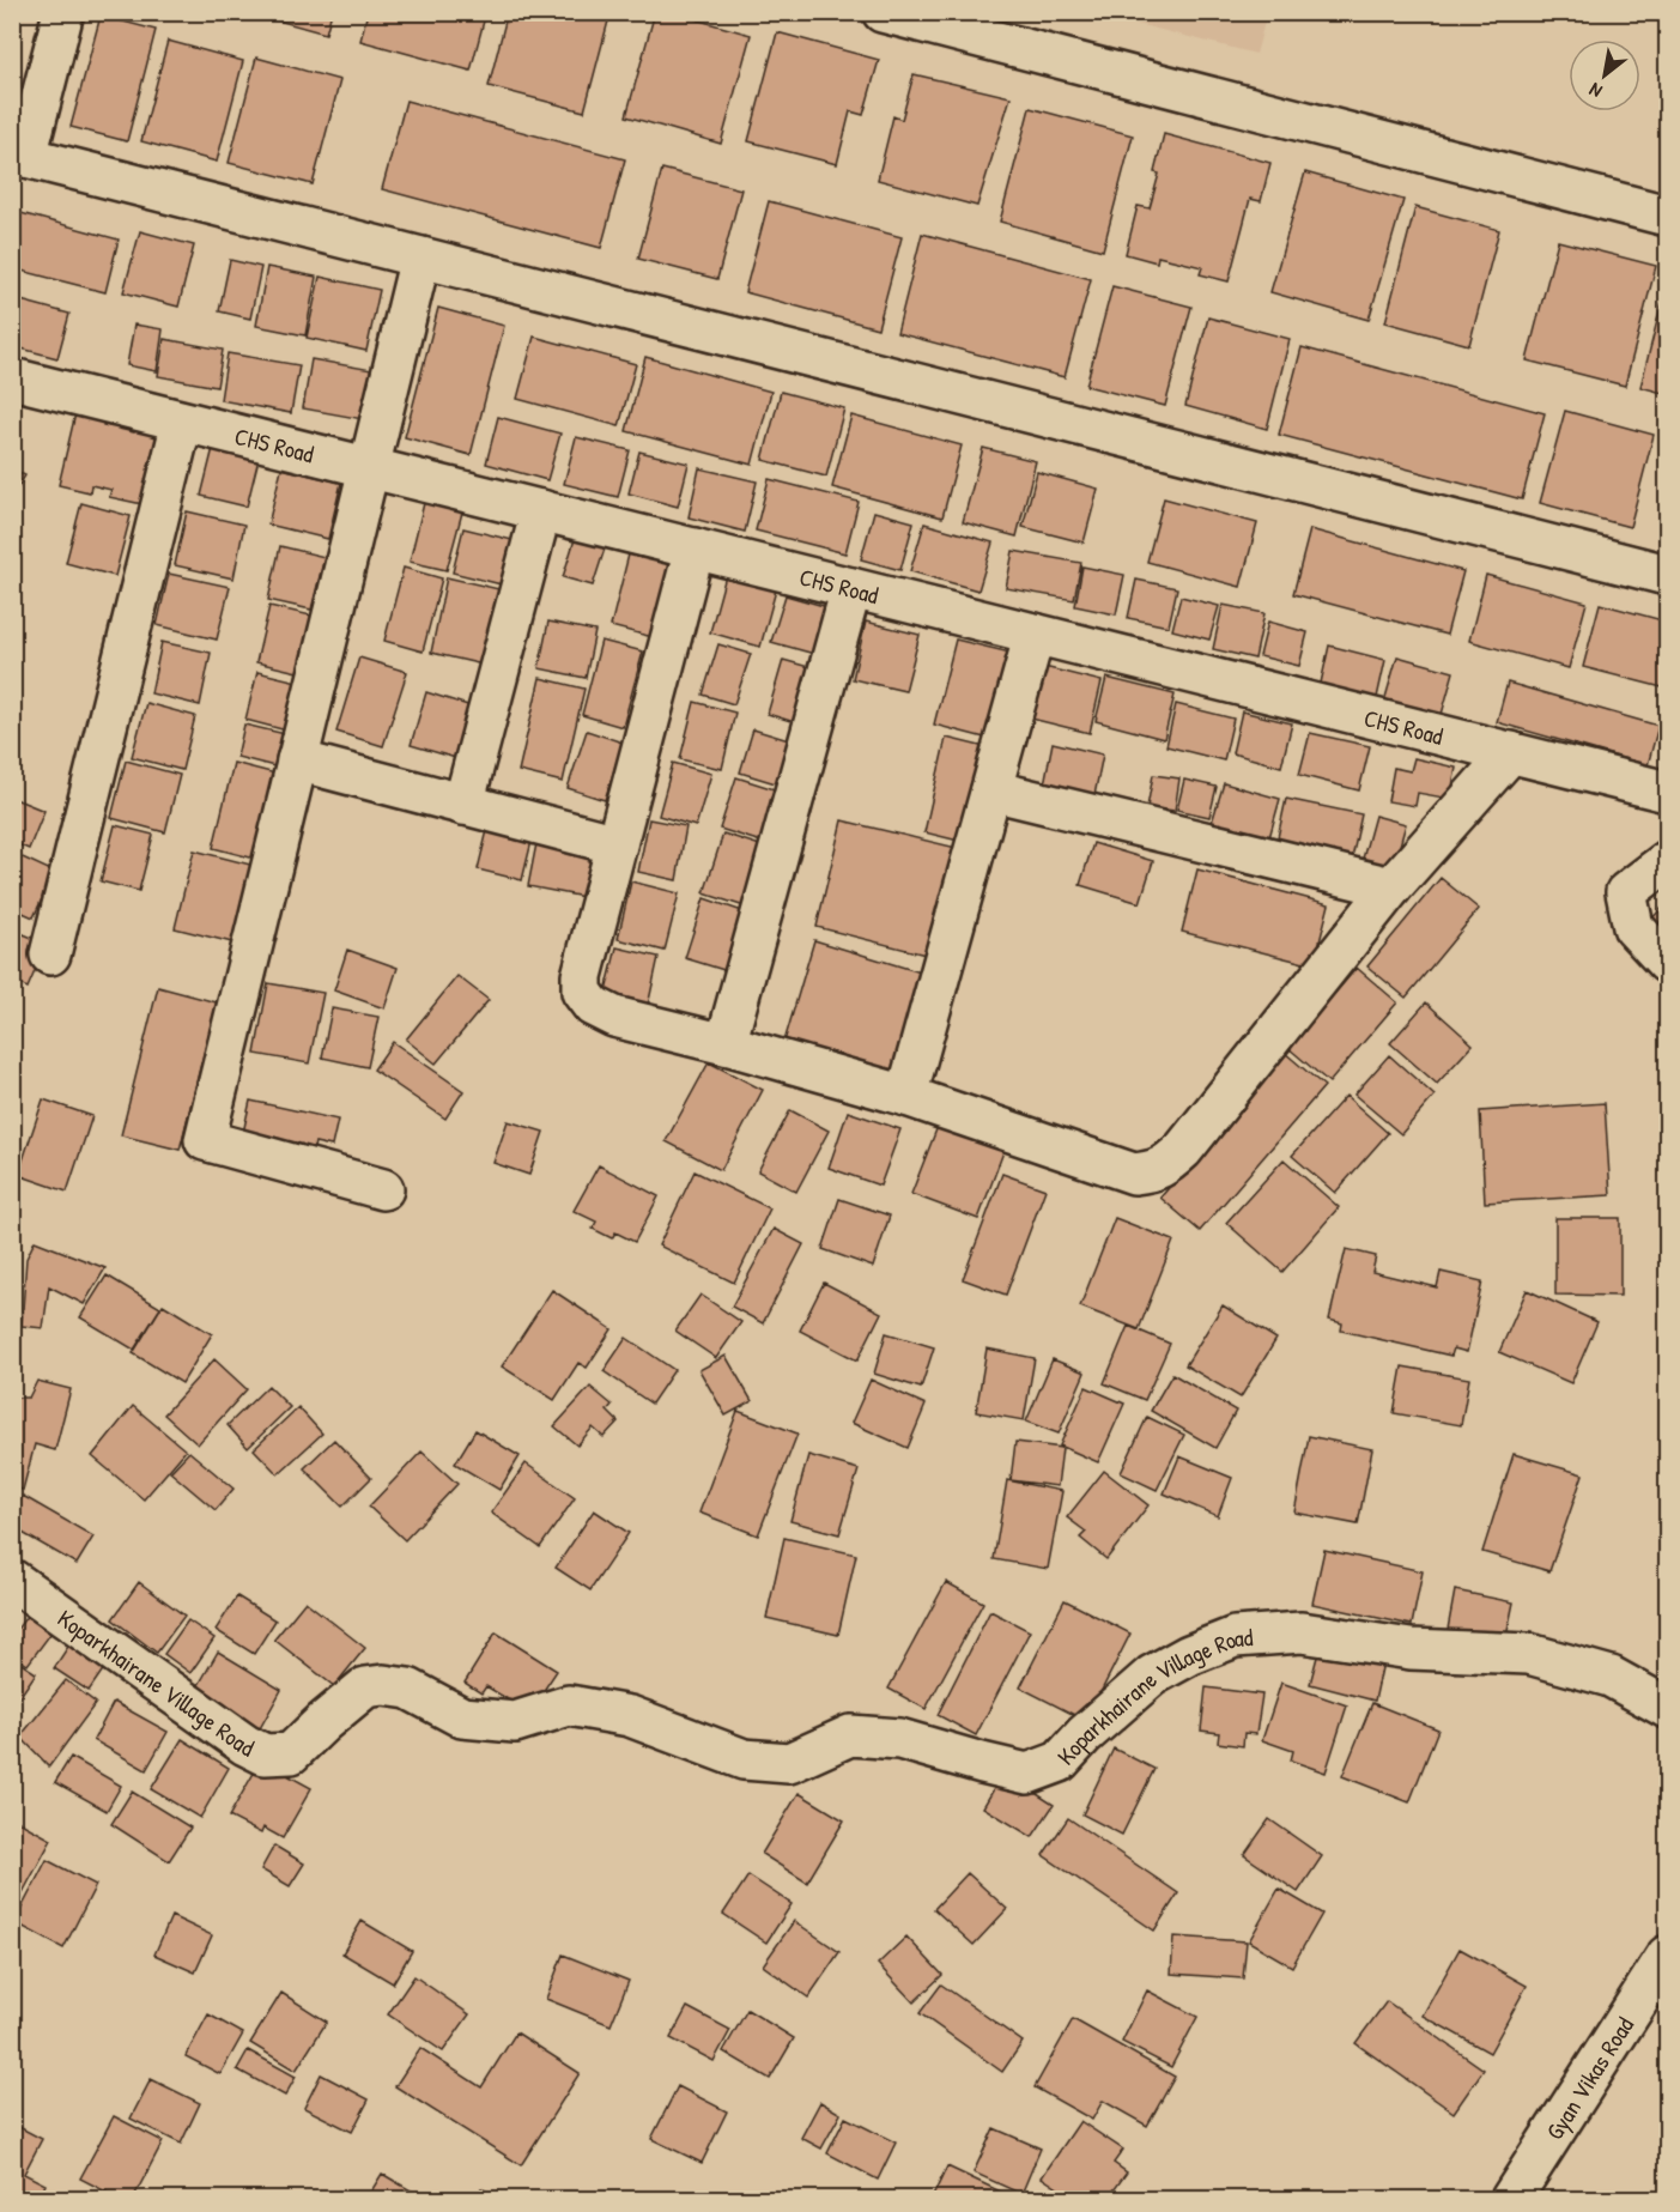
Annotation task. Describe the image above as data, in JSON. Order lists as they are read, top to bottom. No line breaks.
{"streets":{"street":["CHS Road","Koparkhairane Village Road","Gyan Vikas Road"]},"north":"bottom left"}
